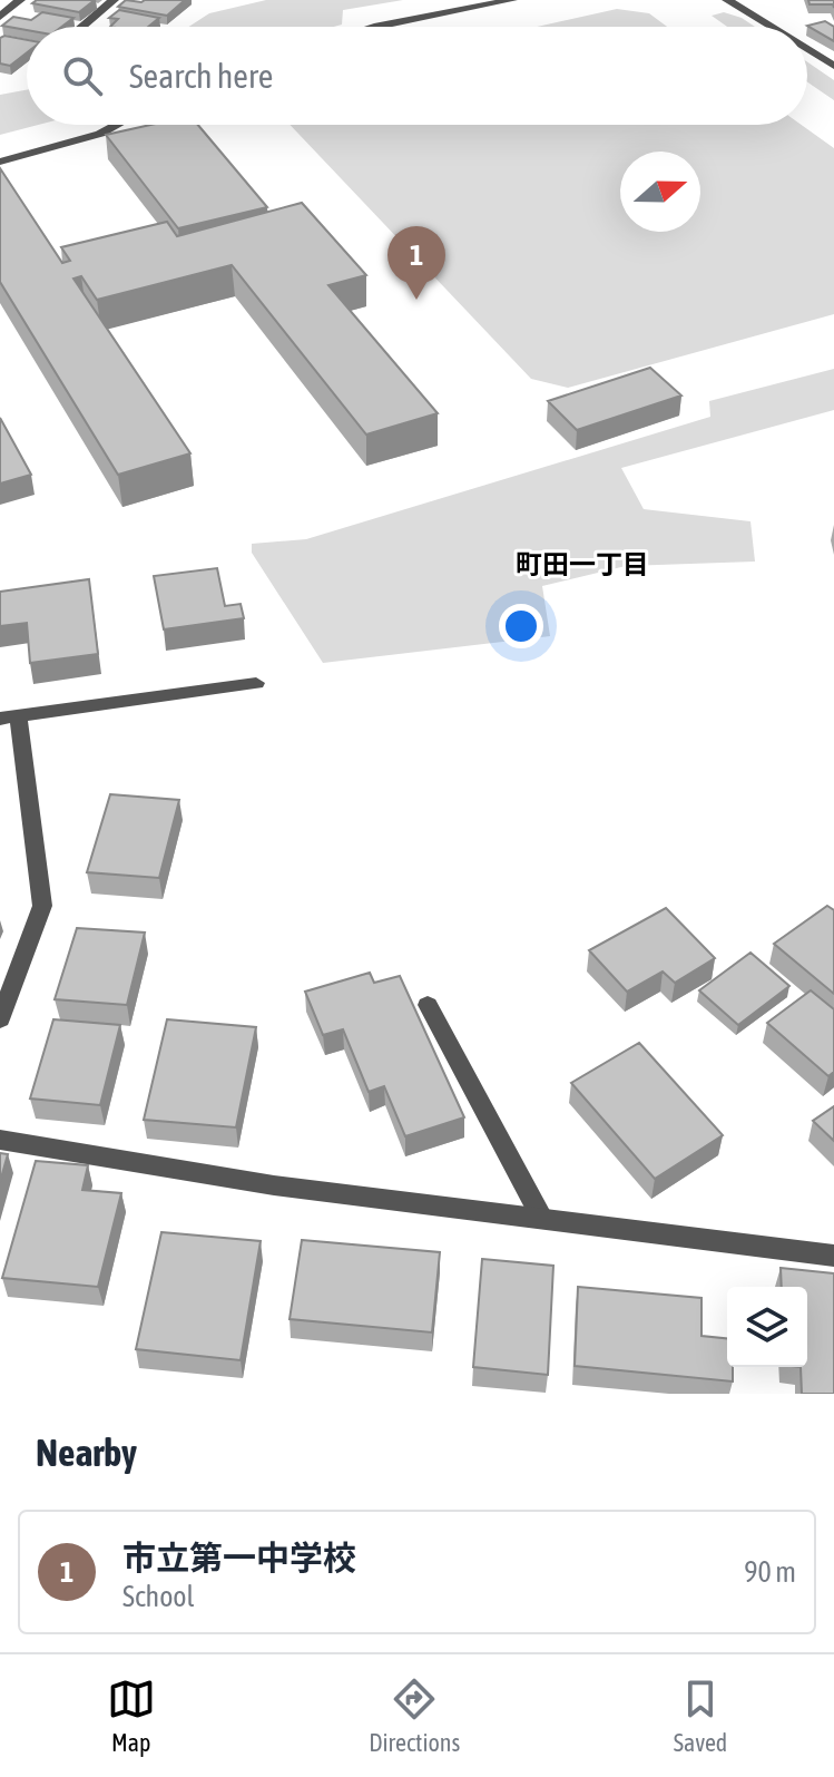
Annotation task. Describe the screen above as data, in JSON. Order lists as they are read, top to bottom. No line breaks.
{"districts":["町田一丁目"],"north":"right","page":{"search":"Search here","pins":"1","heading":"Nearby","list":[{"mark":"1","name":"市立第一中学校","note":"School","value":"90 m"}],"nav":["Map","Directions","Saved"]}}
